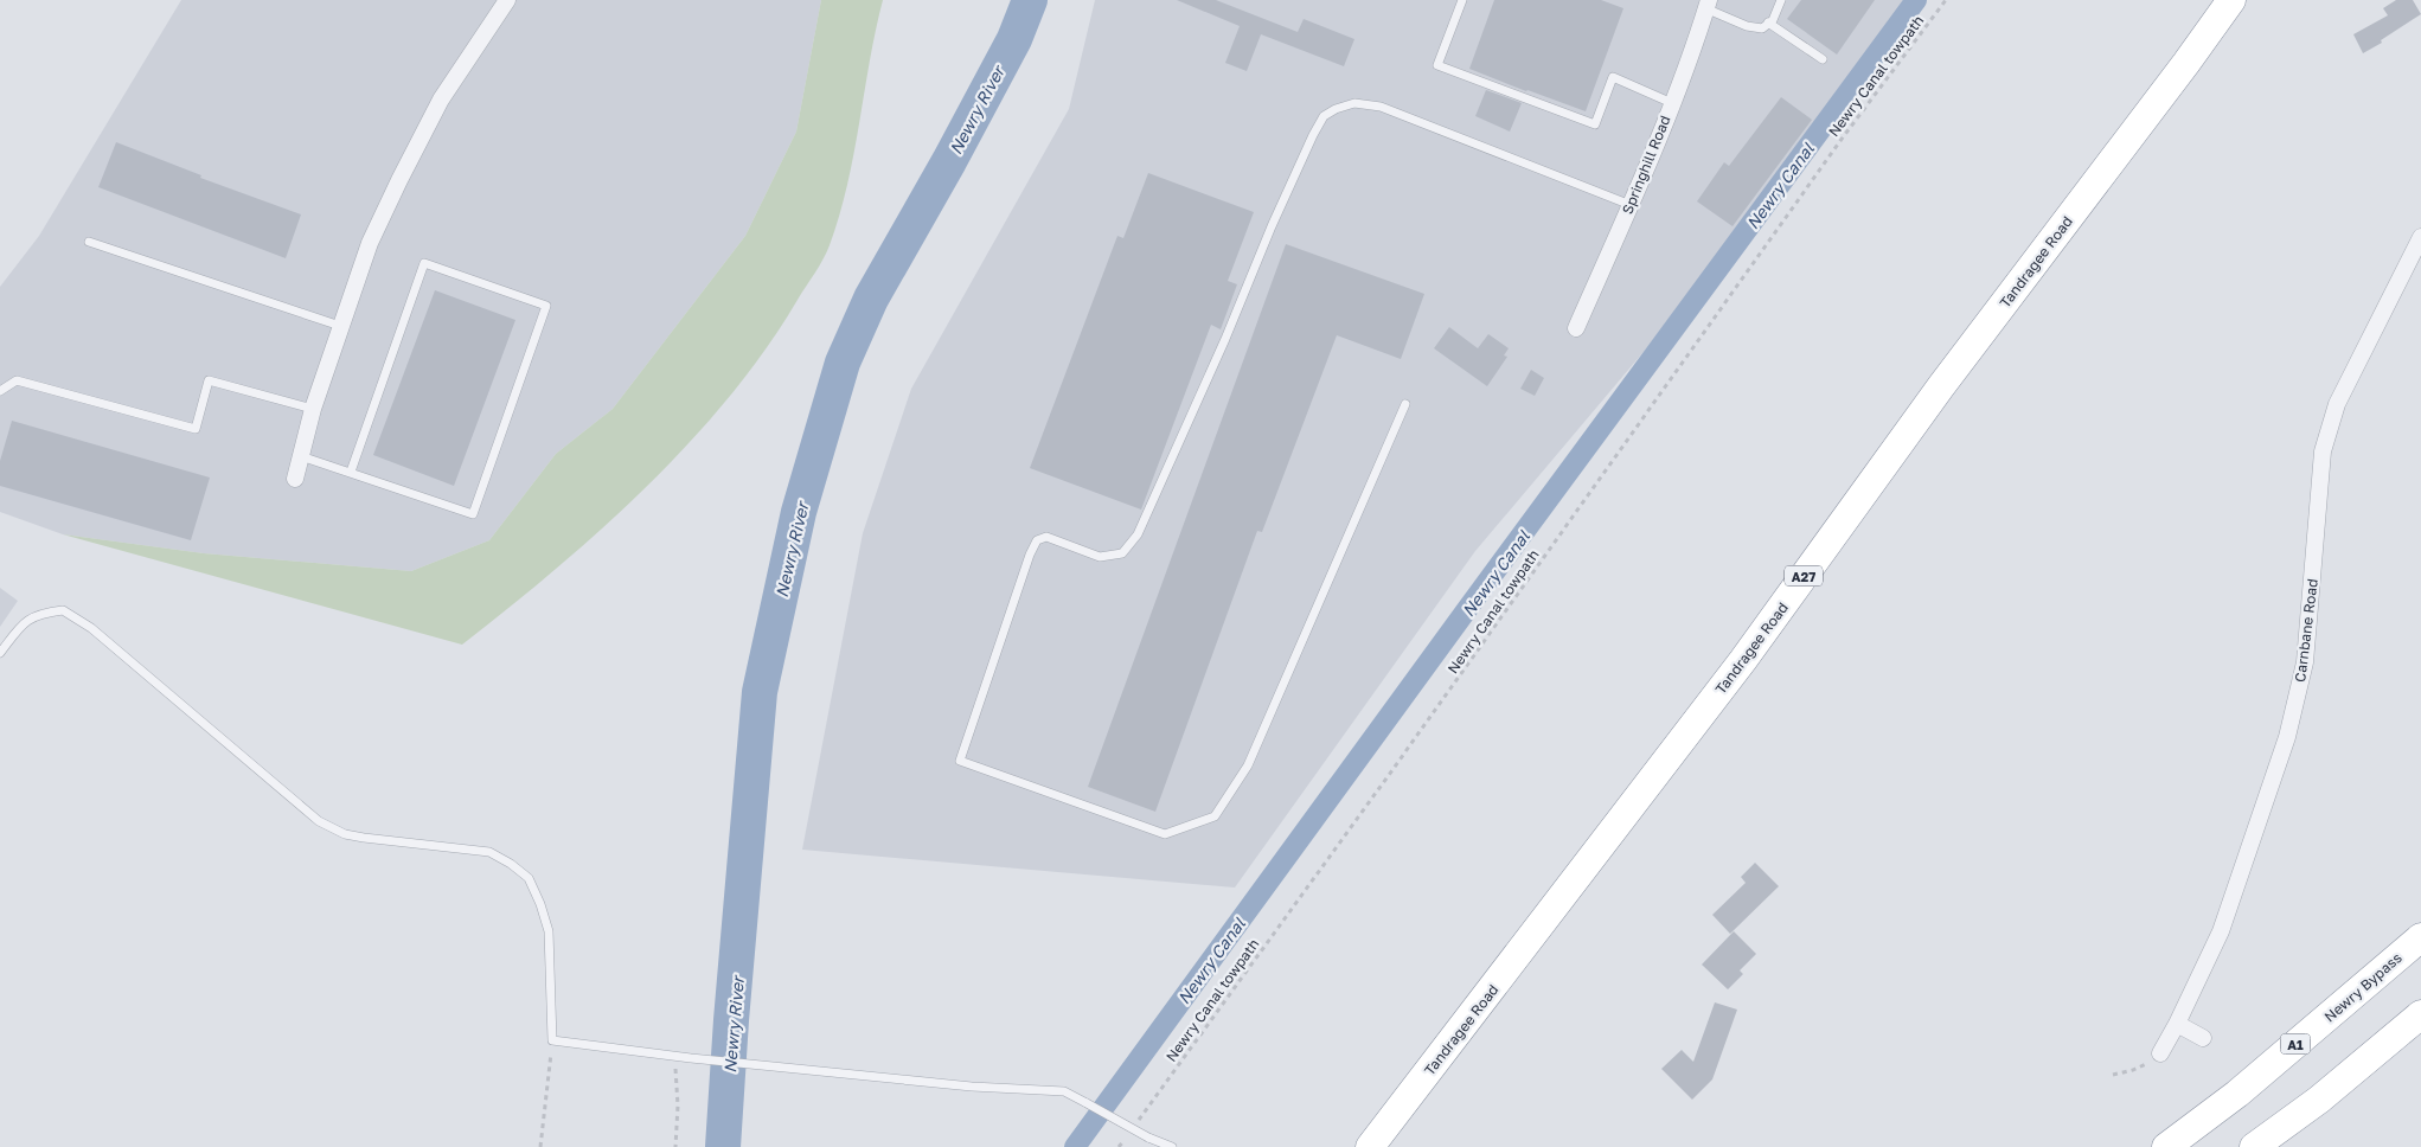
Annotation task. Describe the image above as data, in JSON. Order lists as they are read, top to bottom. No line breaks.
{"streets":{"highway":["Tandragee Road","A27","Newry Bypass","A1"],"street":["Springhill Road","Carnbane Road"],"path":["Newry Canal towpath"]},"water":["Newry River","Newry Canal"]}
